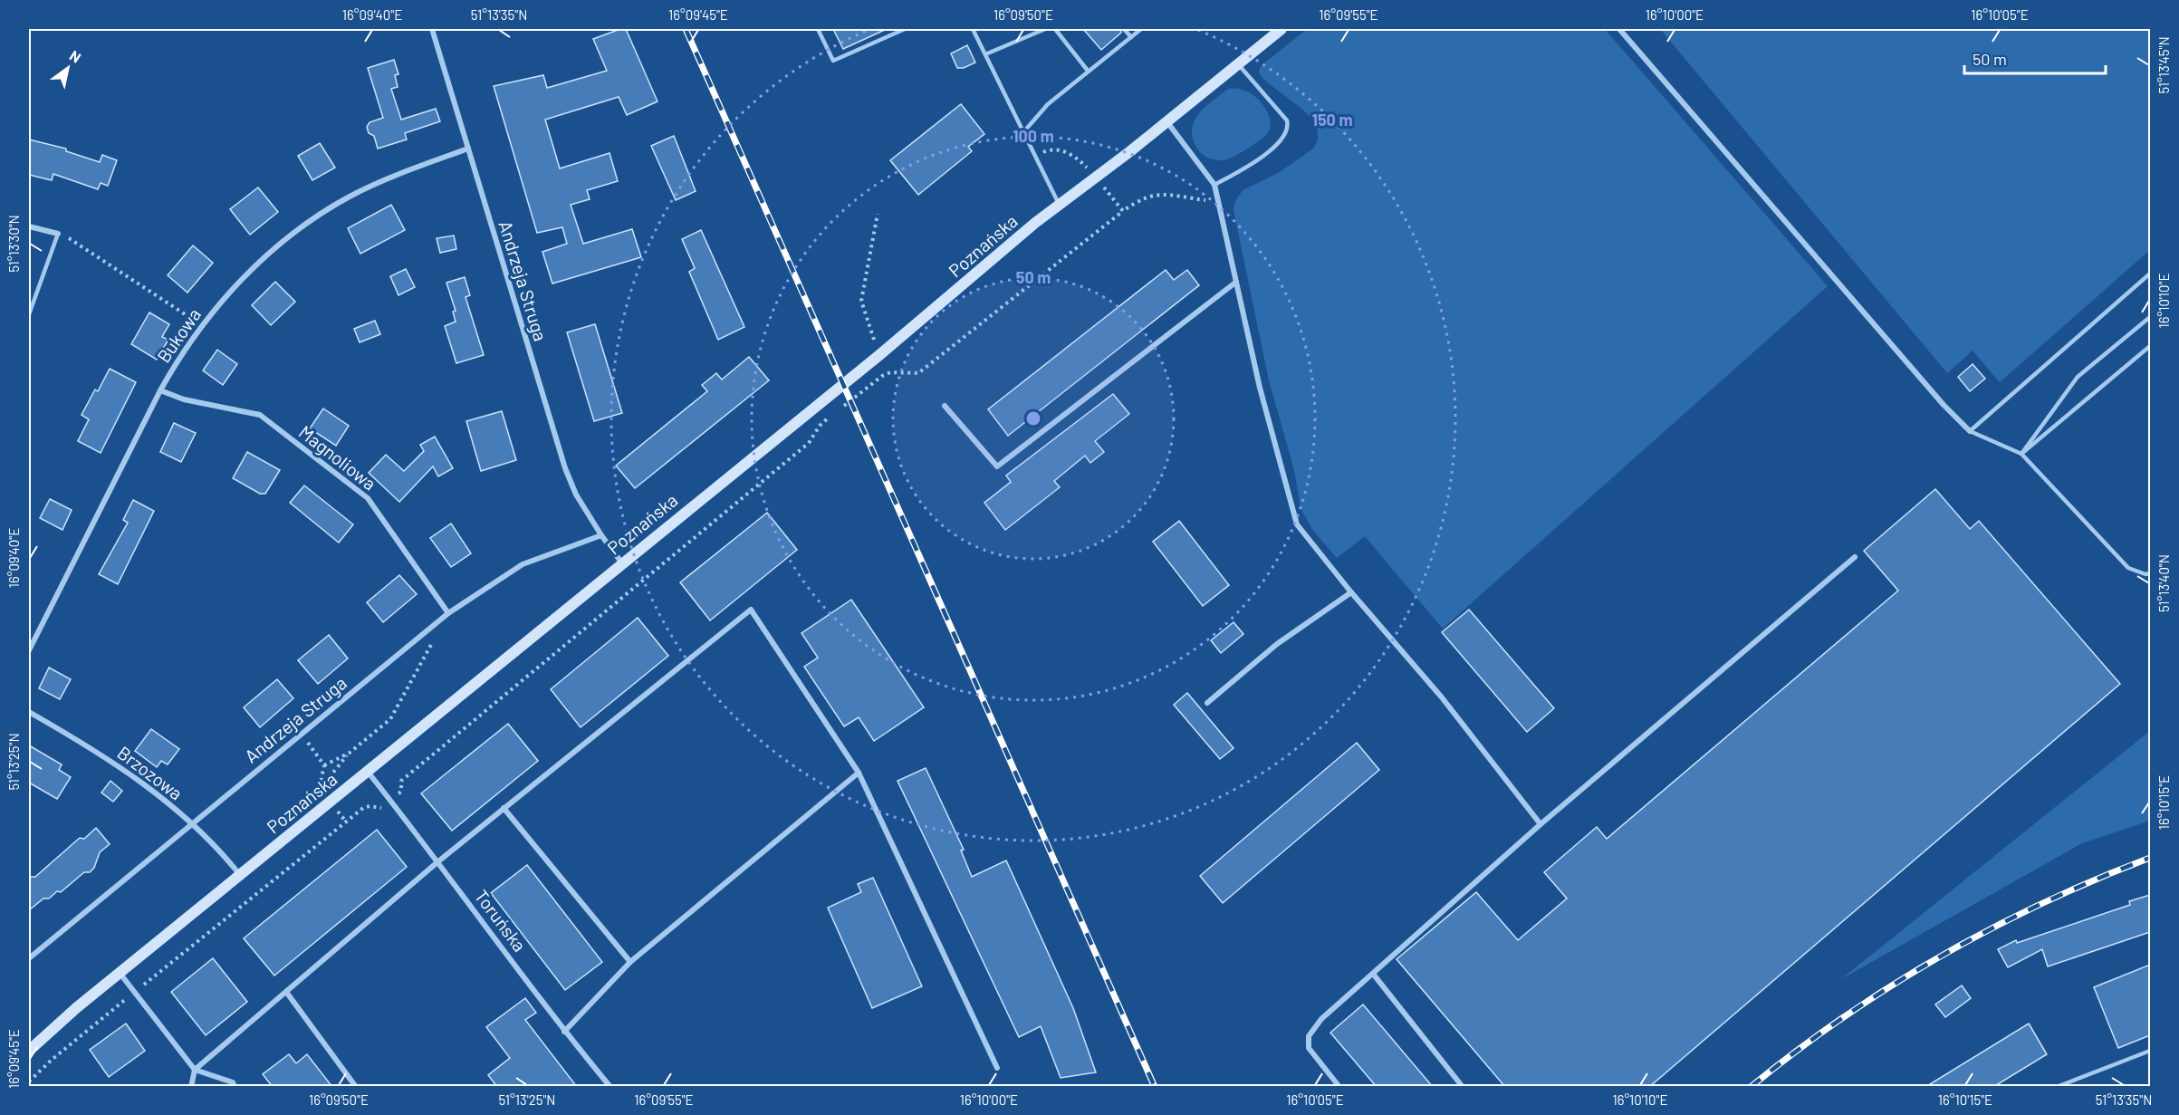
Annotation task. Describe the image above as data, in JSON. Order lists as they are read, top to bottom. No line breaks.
{"streets":{"main road":["Poznańska"],"street":["Andrzeja Struga","Bukowa","Magnoliowa","Brzozowa","Toruńska"]},"crossings":[["Poznańska","Andrzeja Struga"],["Poznańska","Brzozowa"],["Poznańska","Toruńska"],["Andrzeja Struga","Bukowa"],["Andrzeja Struga","Magnoliowa"],["Andrzeja Struga","Brzozowa"],["Bukowa","Magnoliowa"]],"scale_bar":"50 m","north":"top right","coordinates":["16°09'40\"E","51°13'35\"N","16°09'45\"E","16°09'50\"E","16°09'55\"E","16°10'00\"E","16°10'05\"E","51°13'45\"N","51°13'30\"N","16°10'10\"E","51°13'40\"N","51°13'25\"N","16°10'15\"E"],"rings":["150 m","100 m","50 m"]}
